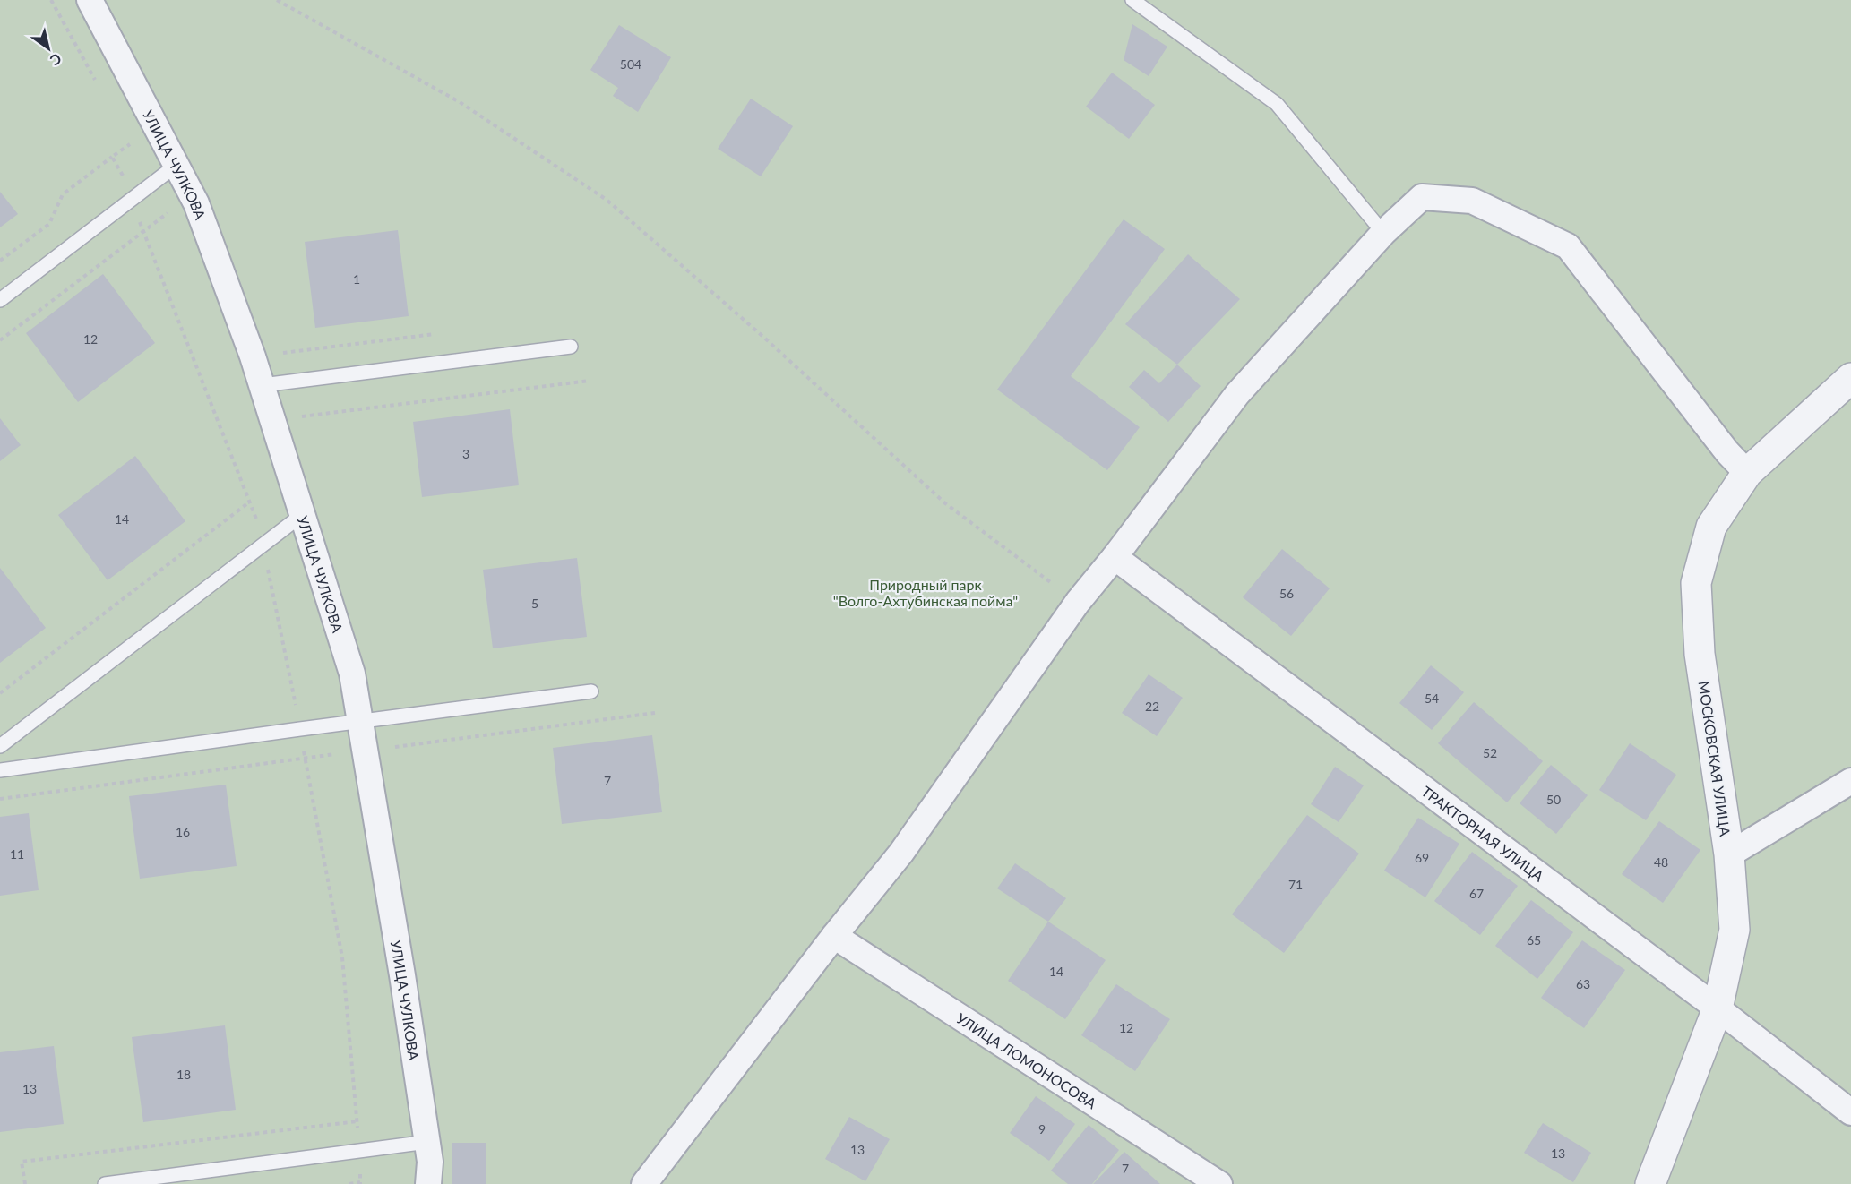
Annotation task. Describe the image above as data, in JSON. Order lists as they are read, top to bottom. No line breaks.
{"streets":{"street":["УЛИЦА ЧУЛКОВА","МОСКОВСКАЯ УЛИЦА","ТРАКТОРНАЯ УЛИЦА","УЛИЦА ЛОМОНОСОВА"]},"crossings":[["МОСКОВСКАЯ УЛИЦА","ТРАКТОРНАЯ УЛИЦА"]],"parks":["Природный парк \"Волго-Ахтубинская пойма\""],"house_numbers":["504","1","12","3","14","56","5","54","22","52","7","50","16","11","69","48","71","67","65","14","63","12","18","13","9","13","13","7"],"north":"bottom right"}
